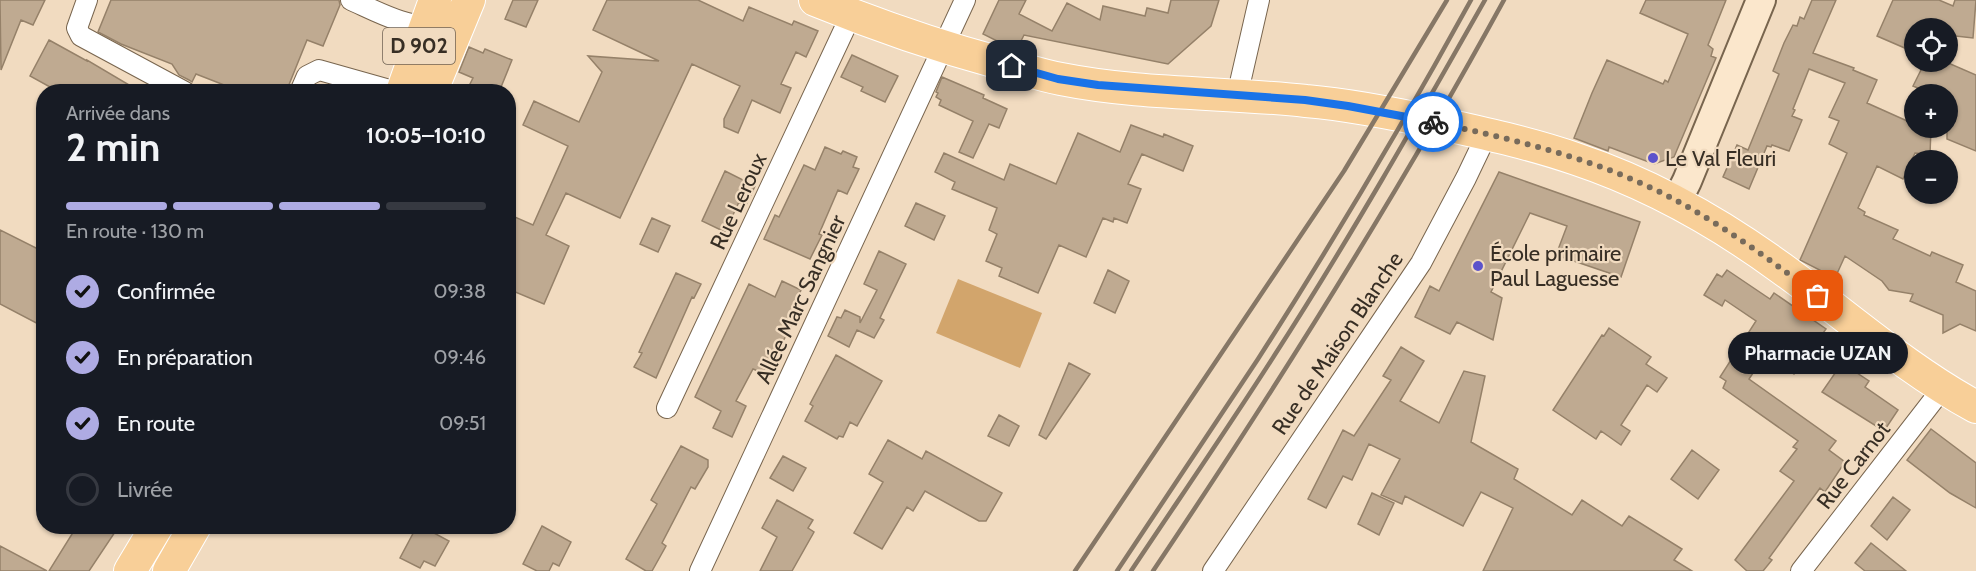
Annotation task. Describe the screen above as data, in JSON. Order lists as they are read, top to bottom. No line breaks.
{"streets":{"main road":["D 902"],"street":["Rue Leroux","Allée Marc Sangnier","Rue de Maison Blanche","Rue Carnot"]},"places":["Le Val Fleuri","École primaire Paul Laguesse","Pharmacie UZAN"],"page":{"map_buttons":["+","−"],"heading":["2 min","Arrivée dans","10:05–10:10"],"bar":"En route · 130 m","list":[["Confirmée","09:38"],["En préparation","09:46"],["En route","09:51"],"Livrée"],"bubble":"Pharmacie UZAN"}}
